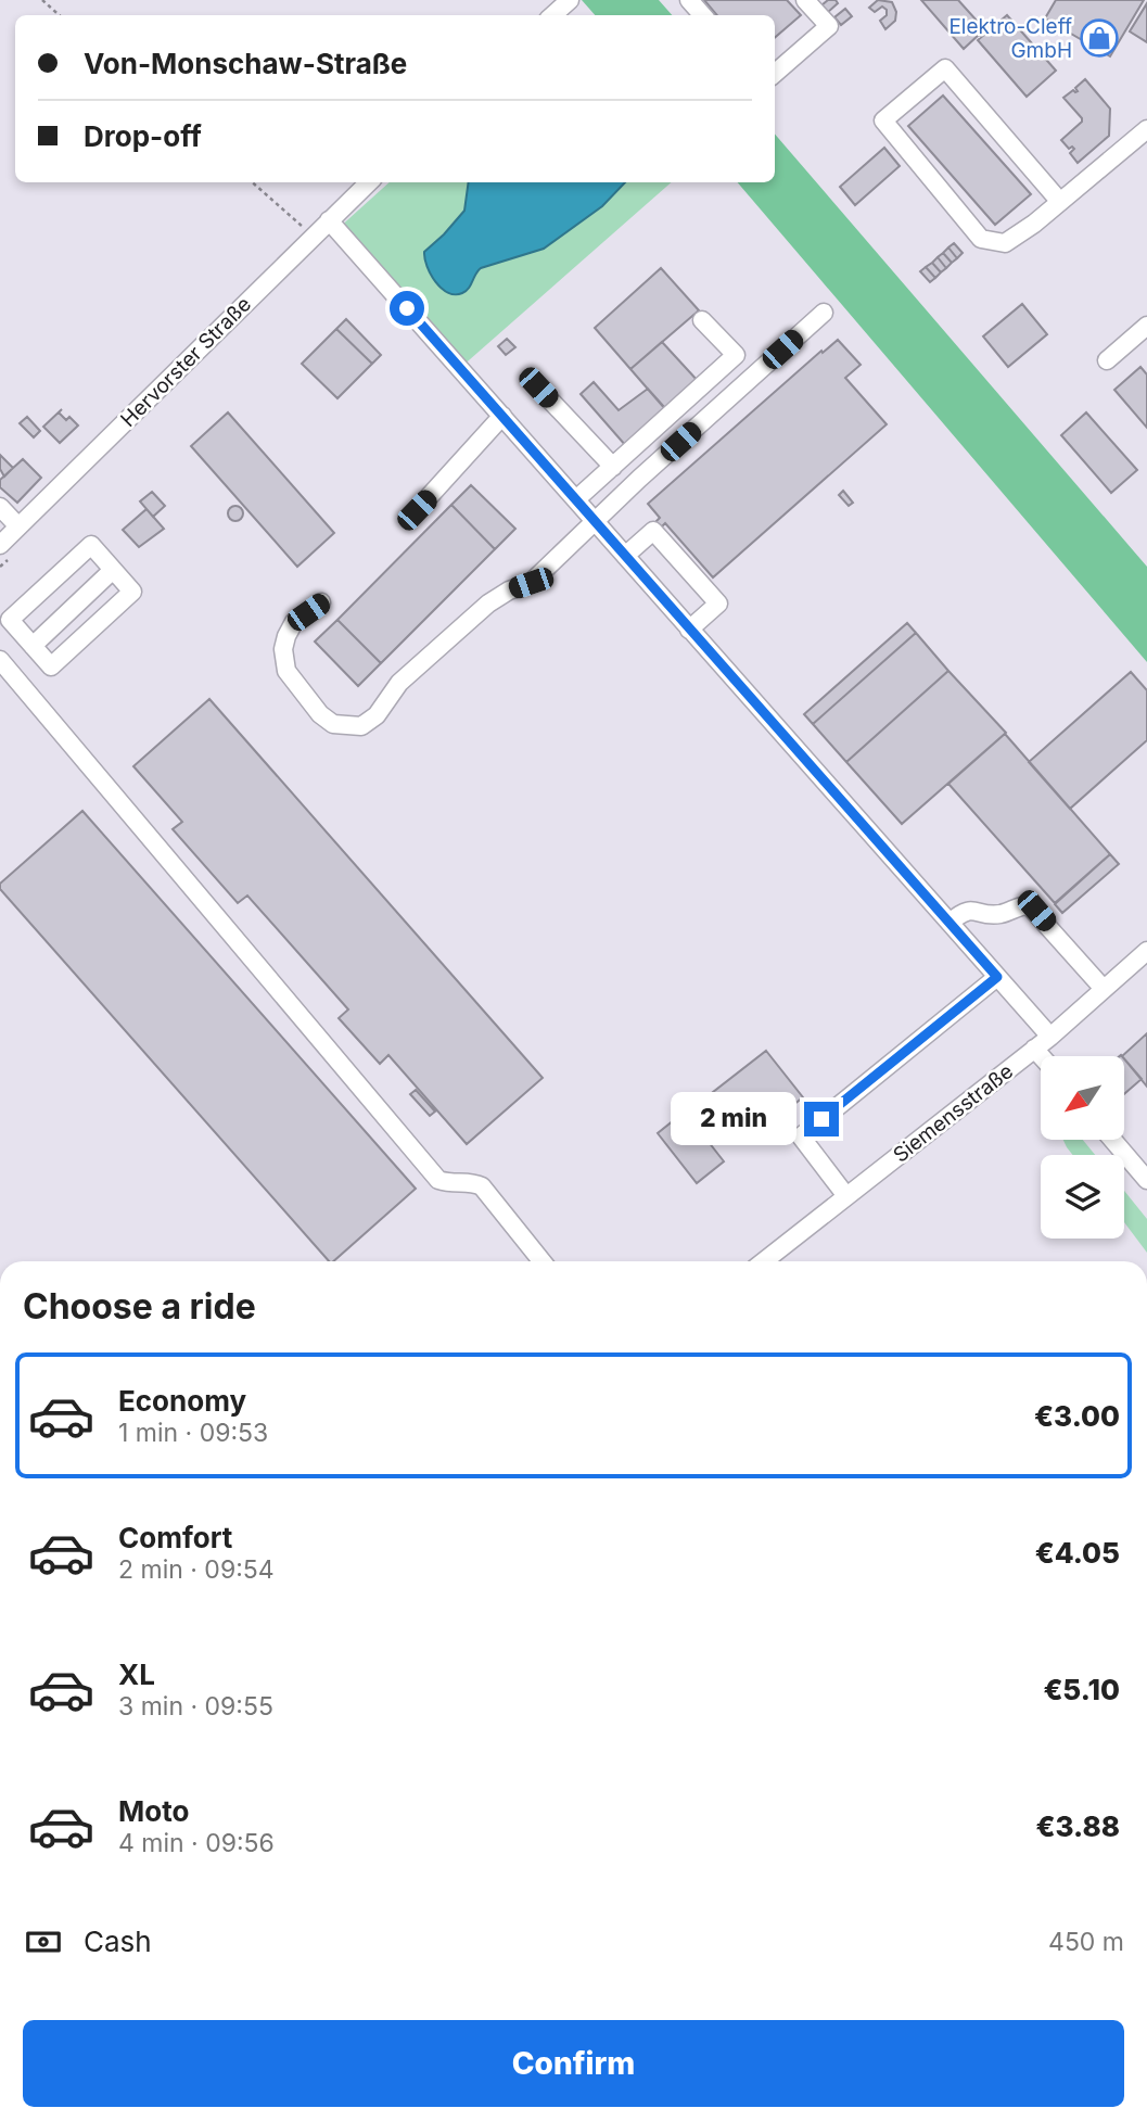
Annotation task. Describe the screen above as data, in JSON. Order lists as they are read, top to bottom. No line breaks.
{"streets":{"street":["Hervorster Straße","Siemensstraße"]},"places":{"shop":["Elektro-Cleff GmbH"]},"north":"bottom left","page":{"banner":["Von-Monschaw-Straße","Drop-off"],"bubble":"2 min","heading":"Choose a ride","list":[{"name":"Economy","note":"1 min · 09:53","value":"€3.00"},{"name":"Comfort","note":"2 min · 09:54","value":"€4.05"},{"name":"XL","note":"3 min · 09:55","value":"€5.10"},{"name":"Moto","note":"4 min · 09:56","value":"€3.88"}],"pay":["Cash","450 m"],"buttons":"Confirm"}}
